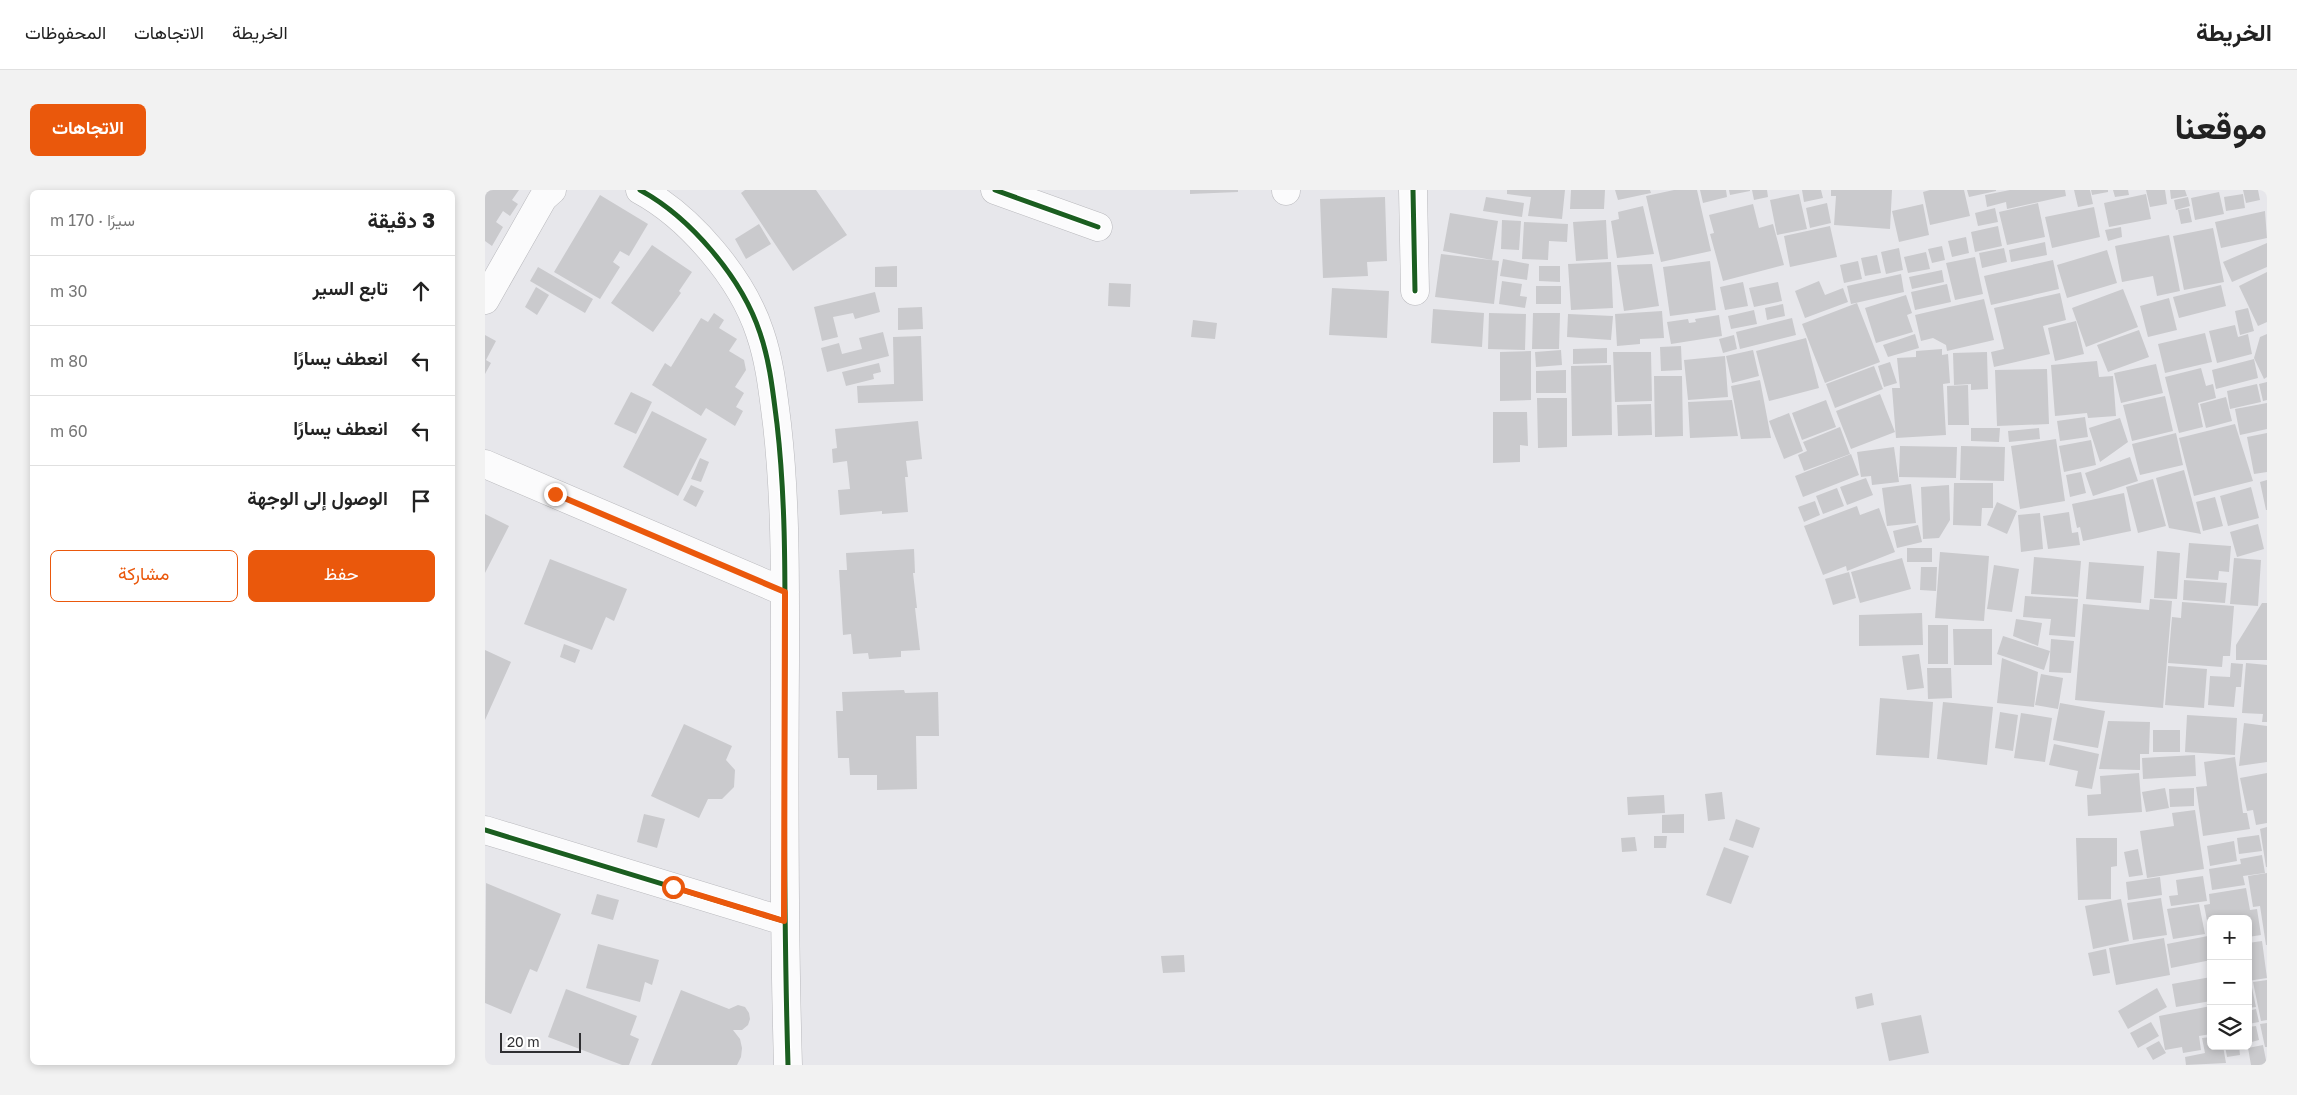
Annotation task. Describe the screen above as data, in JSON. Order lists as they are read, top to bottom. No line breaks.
{"scale_bar":"20 m","page":{"header":"الخريطة","nav":["الخريطة","الاتجاهات","المحفوظات"],"title":"موقعنا","buttons":["الاتجاهات",["حفظ","مشاركة"]],"heading":["3 دقيقة","سيرًا · 170 m"],"list":[["تابع السير","30 m"],["انعطف يسارًا","80 m"],["انعطف يسارًا","60 m"],"الوصول إلى الوجهة"],"map_buttons":["+","−"],"scale":"20 m"}}
